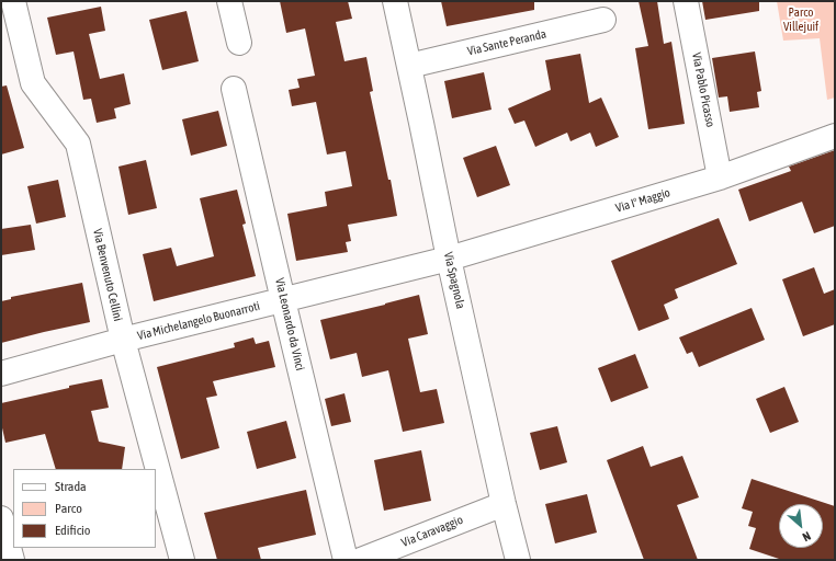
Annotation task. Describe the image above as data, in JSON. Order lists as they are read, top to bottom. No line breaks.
{"streets":{"street":["Via Sante Peranda","Via Pablo Picasso","Via I° Maggio","Via Benvenuto Cellini","Via Spagnola","Via Michelangelo Buonarroti","Via Leonardo da Vinci","Via Caravaggio"]},"crossings":[["Via Sante Peranda","Via Spagnola"],["Via Pablo Picasso","Via I° Maggio"],["Via I° Maggio","Via Spagnola"],["Via I° Maggio","Via Michelangelo Buonarroti"],["Via Benvenuto Cellini","Via Michelangelo Buonarroti"],["Via Spagnola","Via Michelangelo Buonarroti"],["Via Spagnola","Via Caravaggio"],["Via Michelangelo Buonarroti","Via Leonardo da Vinci"]],"parks":["Parco Villejuif"],"legend":["Strada","Parco","Edificio"],"north":"bottom right"}
